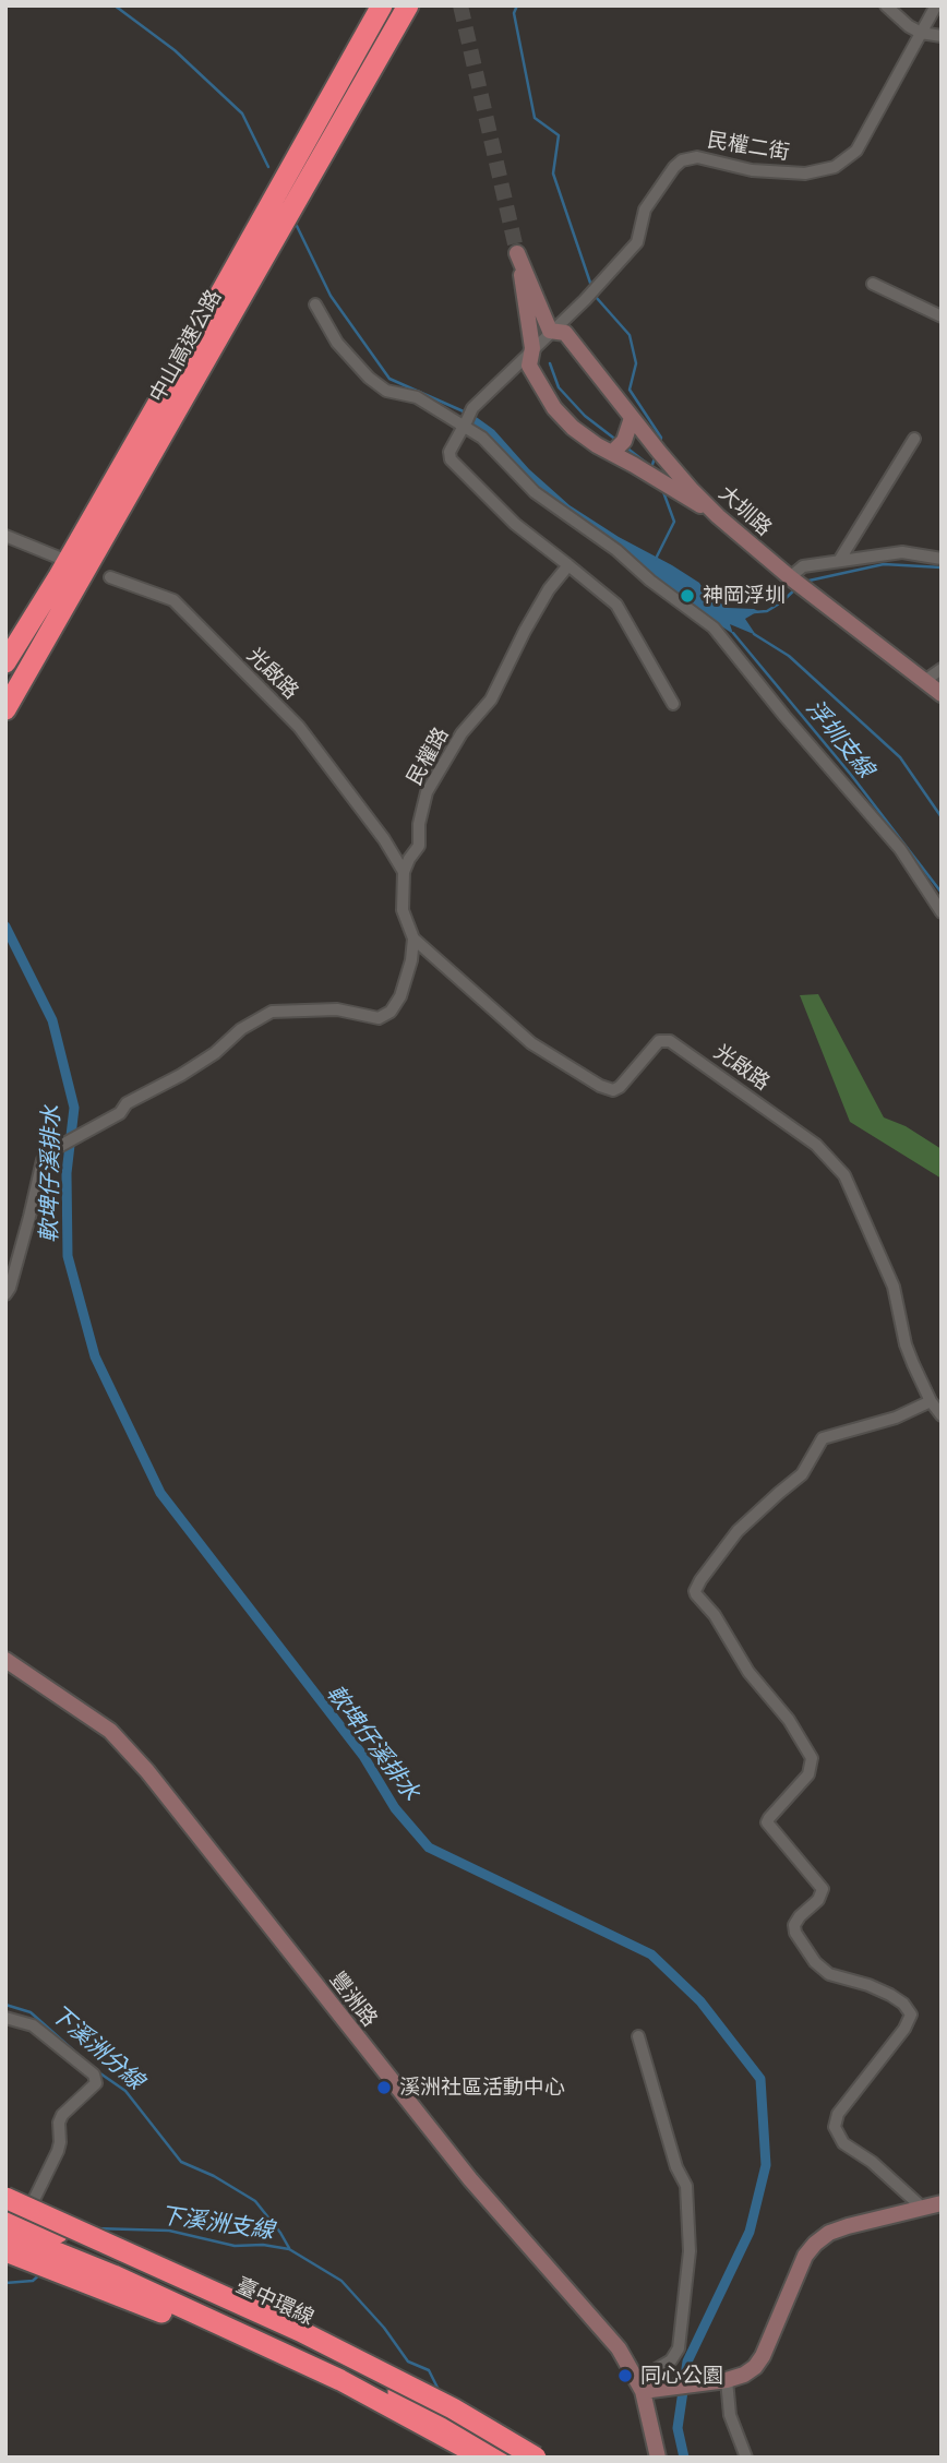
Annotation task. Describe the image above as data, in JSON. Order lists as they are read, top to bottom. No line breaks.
{"streets":{"highway":["中山高速公路","臺中環線"],"street":["民權二街","大圳路","光啟路","民權路","豐洲路"]},"crossings":[["民權二街","大圳路"],["光啟路","民權路"]],"water":["浮圳支線","軟埤仔溪排水","下溪洲分線","下溪洲支線"],"places":["神岡浮圳","溪洲社區活動中心","同心公園"]}
